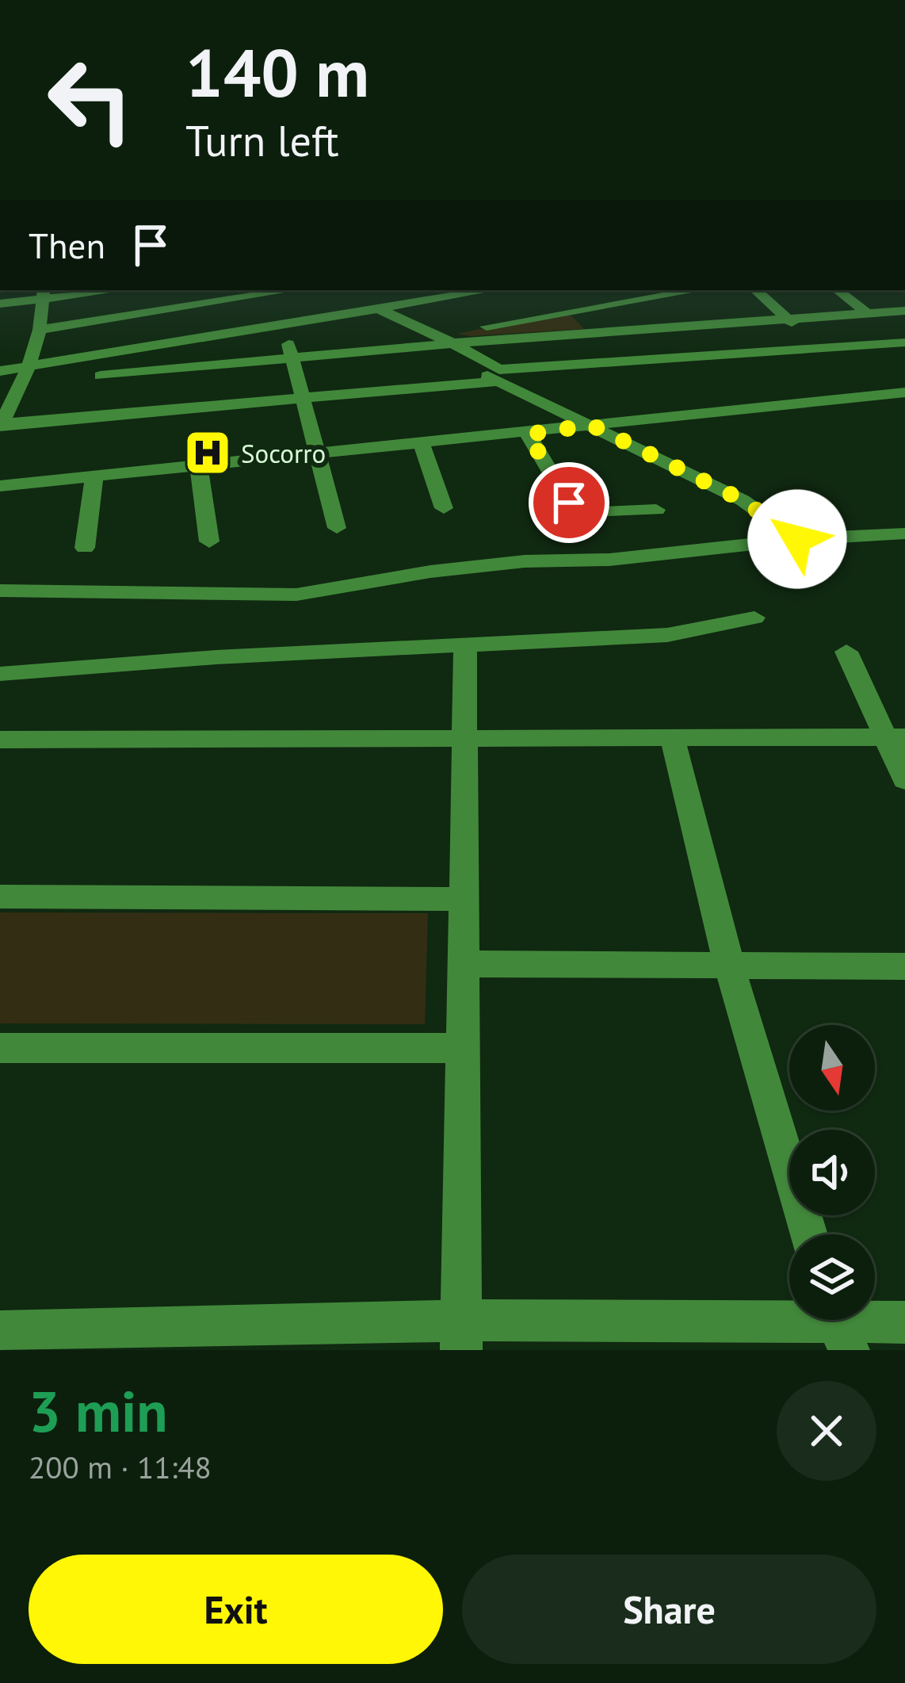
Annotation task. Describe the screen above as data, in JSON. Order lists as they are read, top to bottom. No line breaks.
{"places":{"hospital":["Socorro"]},"north":"bottom","page":{"turn":["140 m","Turn left"],"then":"Then","heading":["3 min","200 m · 11:48"],"buttons":["Exit","Share"]}}
